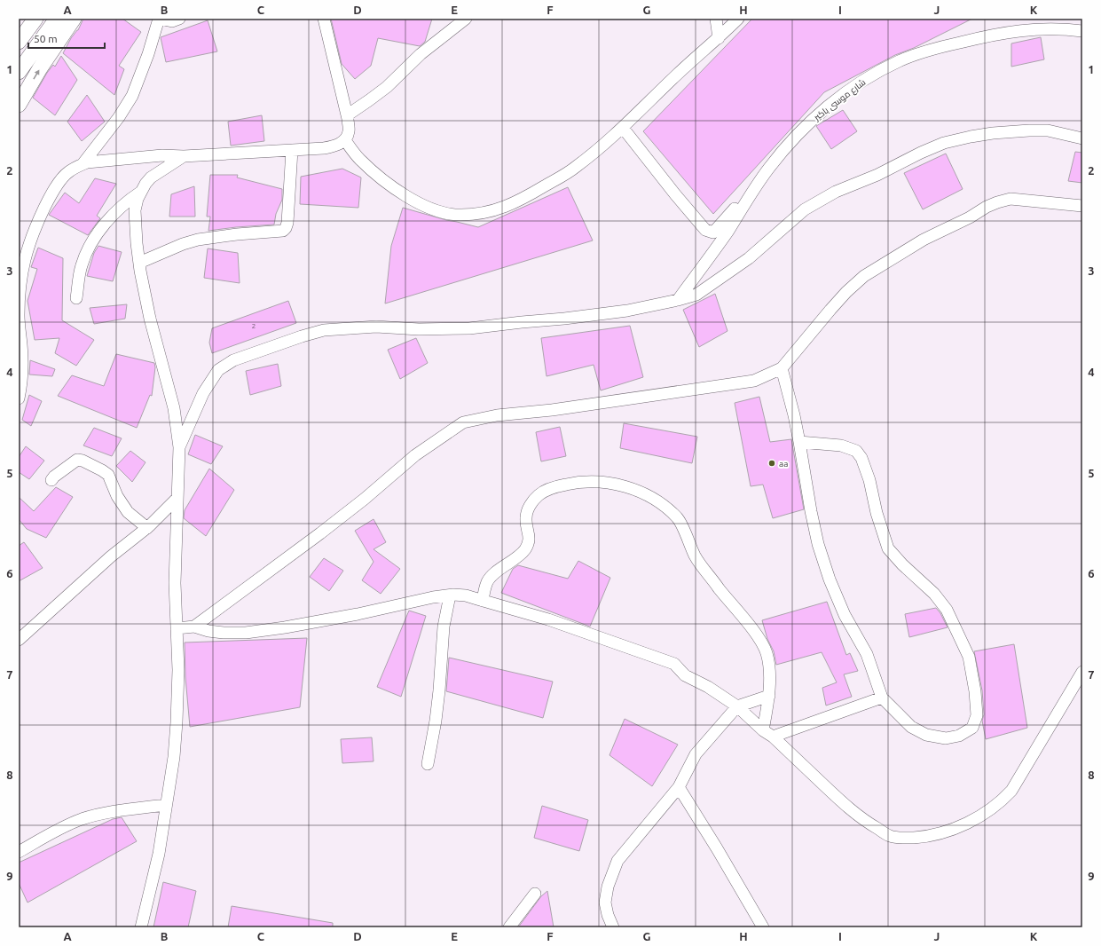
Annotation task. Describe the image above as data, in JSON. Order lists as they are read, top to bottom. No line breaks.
{"streets":{"street":["شارع موسى باكير"]},"places":["aa"],"house_numbers":["2"],"scale_bar":"50 m","grid":{"columns":["A","B","C","D","E","F","G","H","I","J","K"],"rows":["1","2","3","4","5","6","7","8","9"]}}
